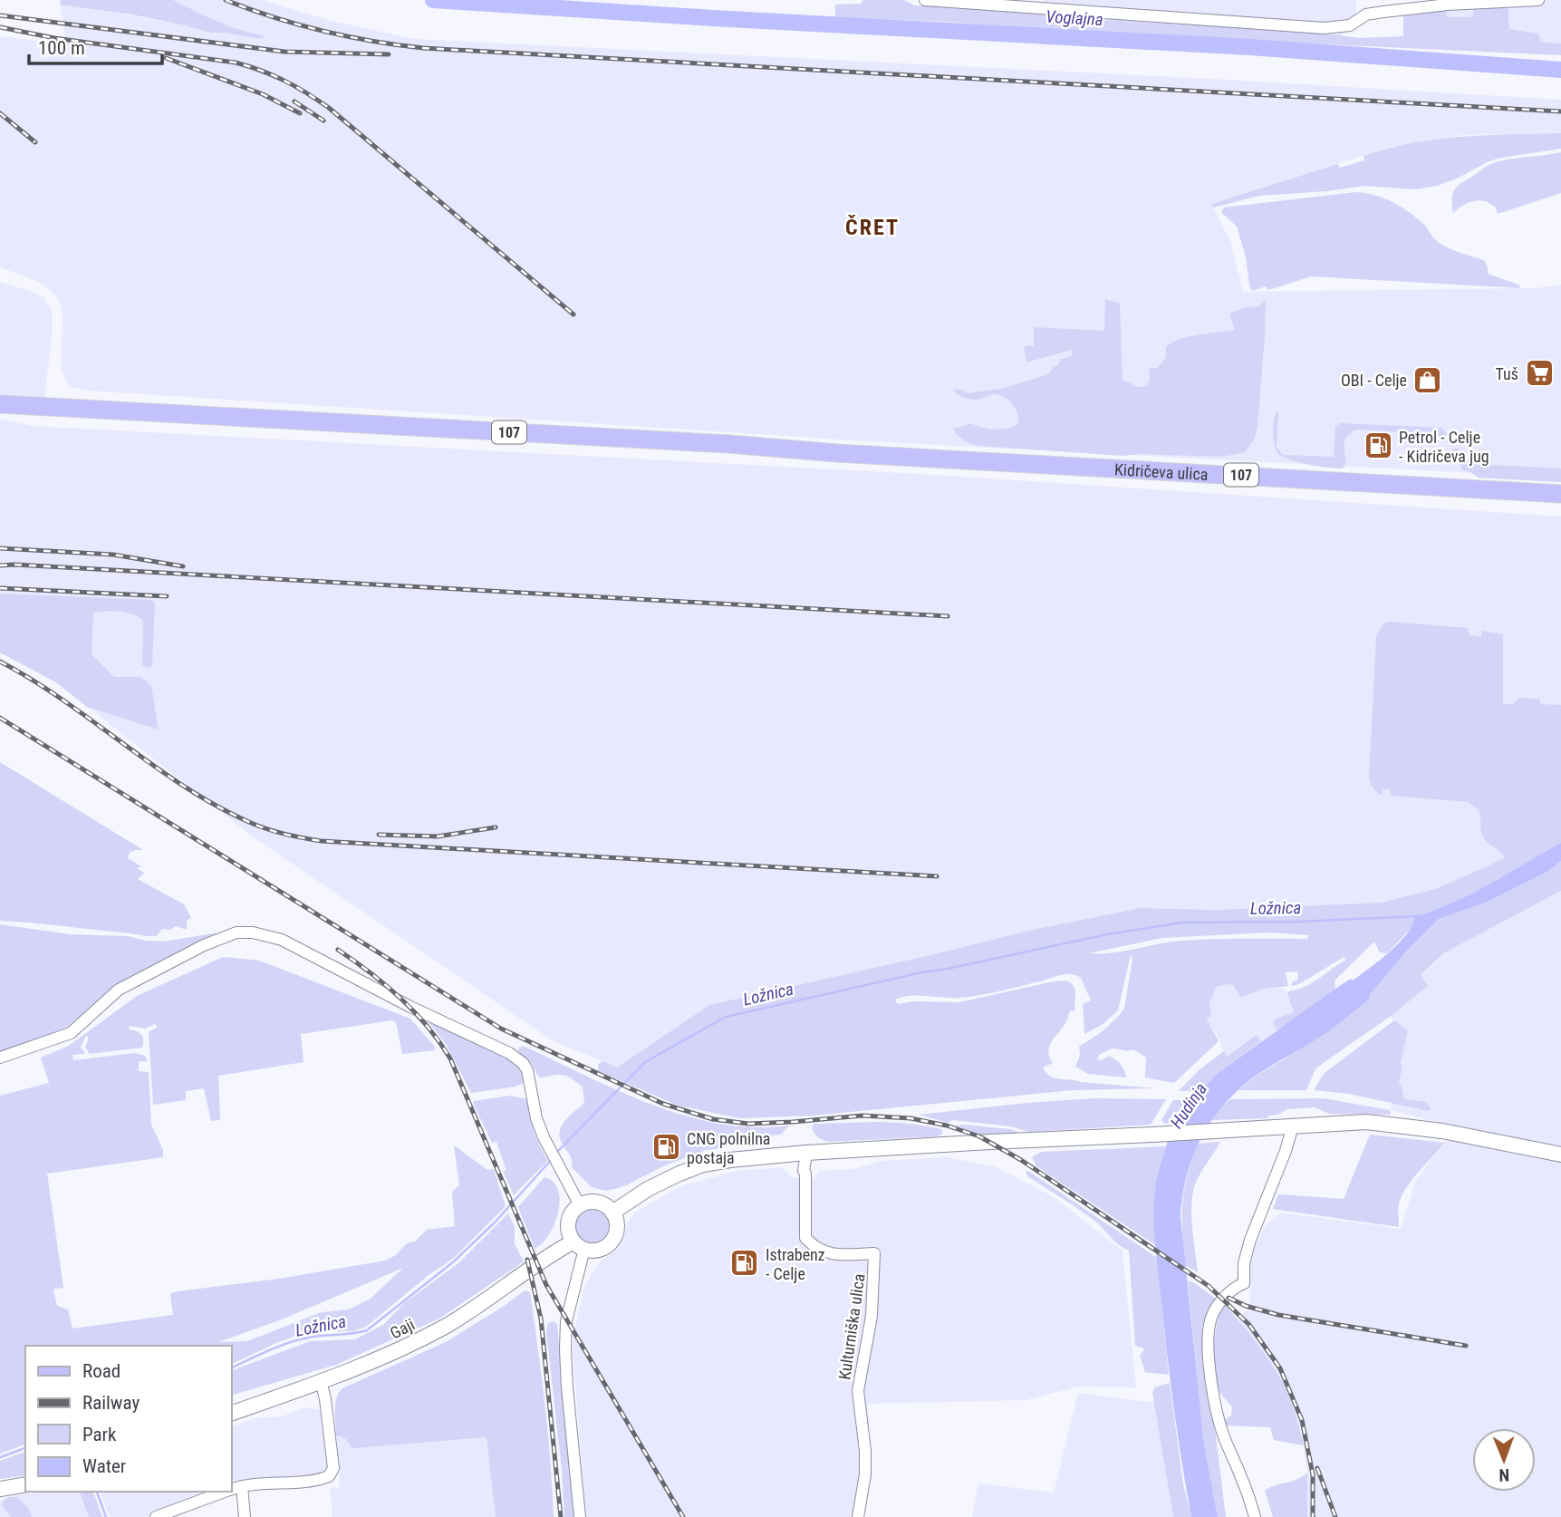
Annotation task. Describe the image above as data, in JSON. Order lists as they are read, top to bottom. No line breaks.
{"streets":{"main road":["107","Kidričeva ulica"],"street":["Kulturniška ulica","Gaji"]},"districts":["ČRET"],"water":["Voglajna","Ložnica","Hudinja"],"places":{"supermarket":["Tuš"],"shop":["OBI - Celje"],"fuel station":["Petrol - Celje - Kidričeva jug","CNG polnilna postaja","Istrabenz - Celje"]},"legend":["Road","Railway","Park","Water"],"scale_bar":"100 m","north":"bottom"}
